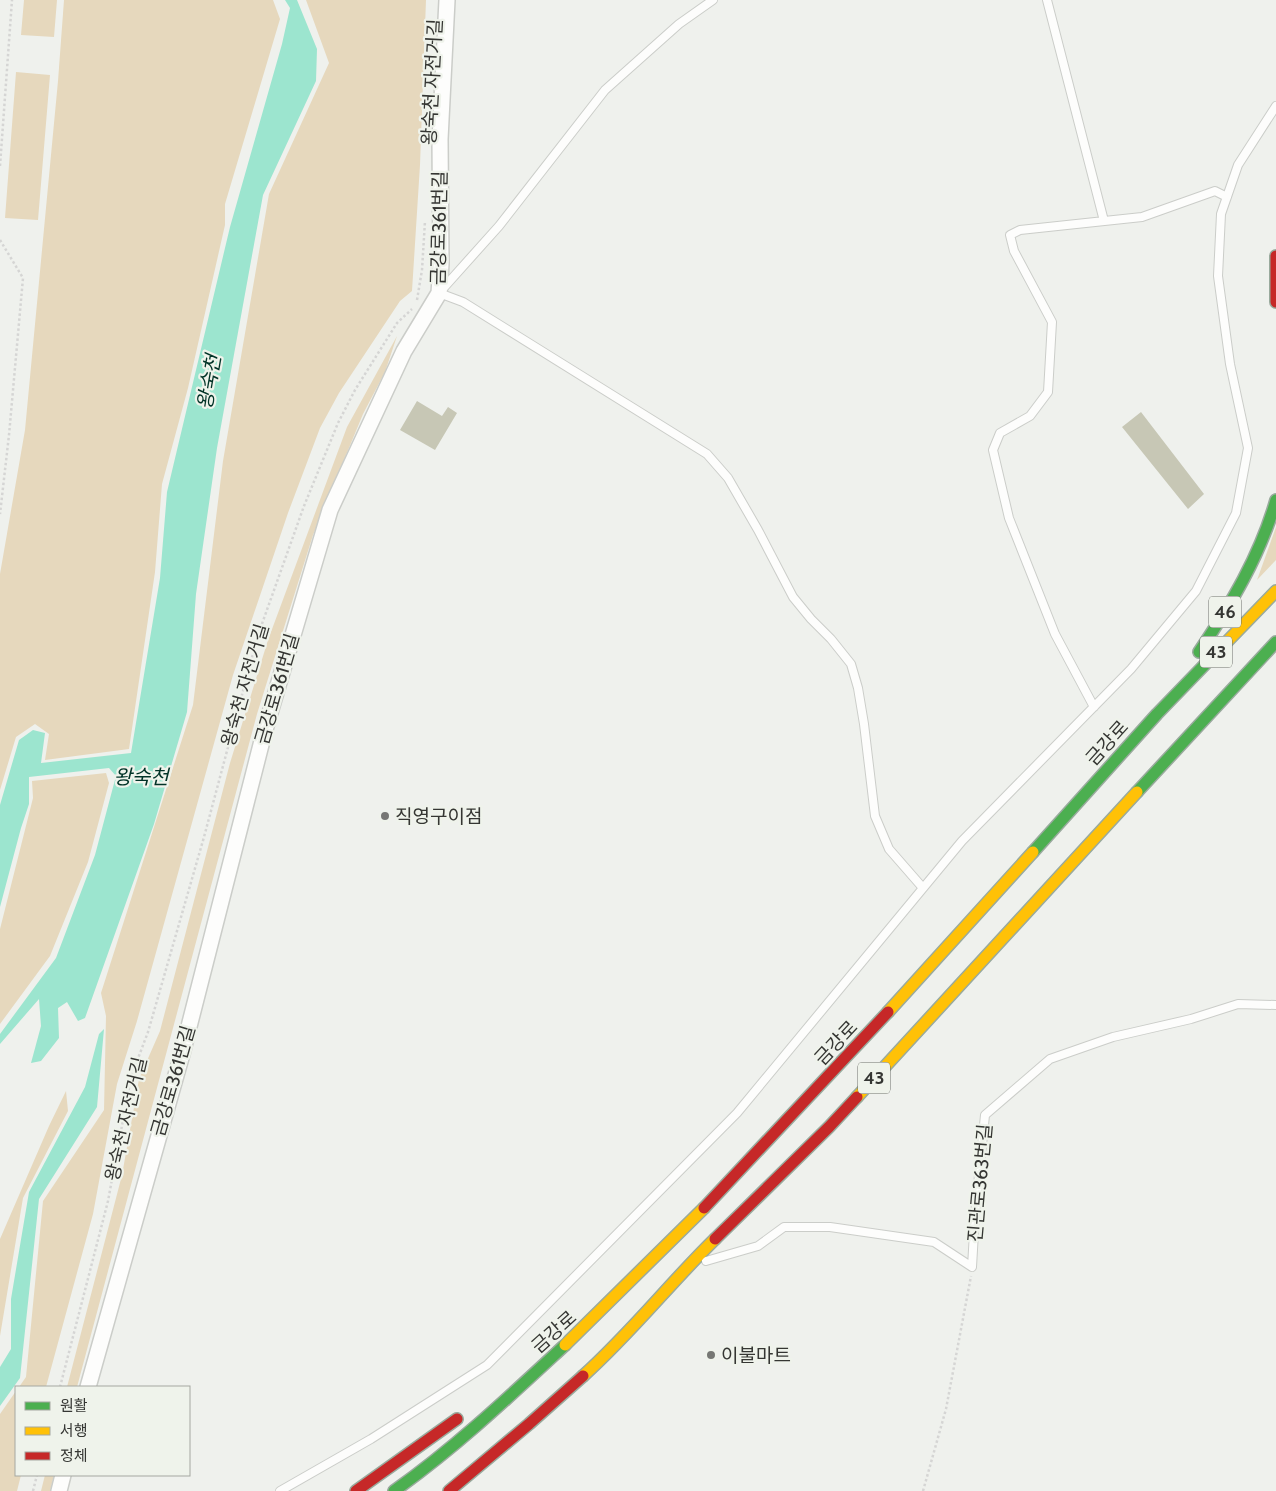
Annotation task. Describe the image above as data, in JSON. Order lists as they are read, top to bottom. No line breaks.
{"streets":{"highway":["46","43","금강로"],"street":["금강로361번길"],"lane":["진관로363번길"],"path":["왕숙천 자전거길"]},"crossings":[["46","금강로"],["43","진관로363번길"]],"water":["왕숙천"],"places":["직영구이점","이불마트"],"legend":["원활","서행","정체"]}
